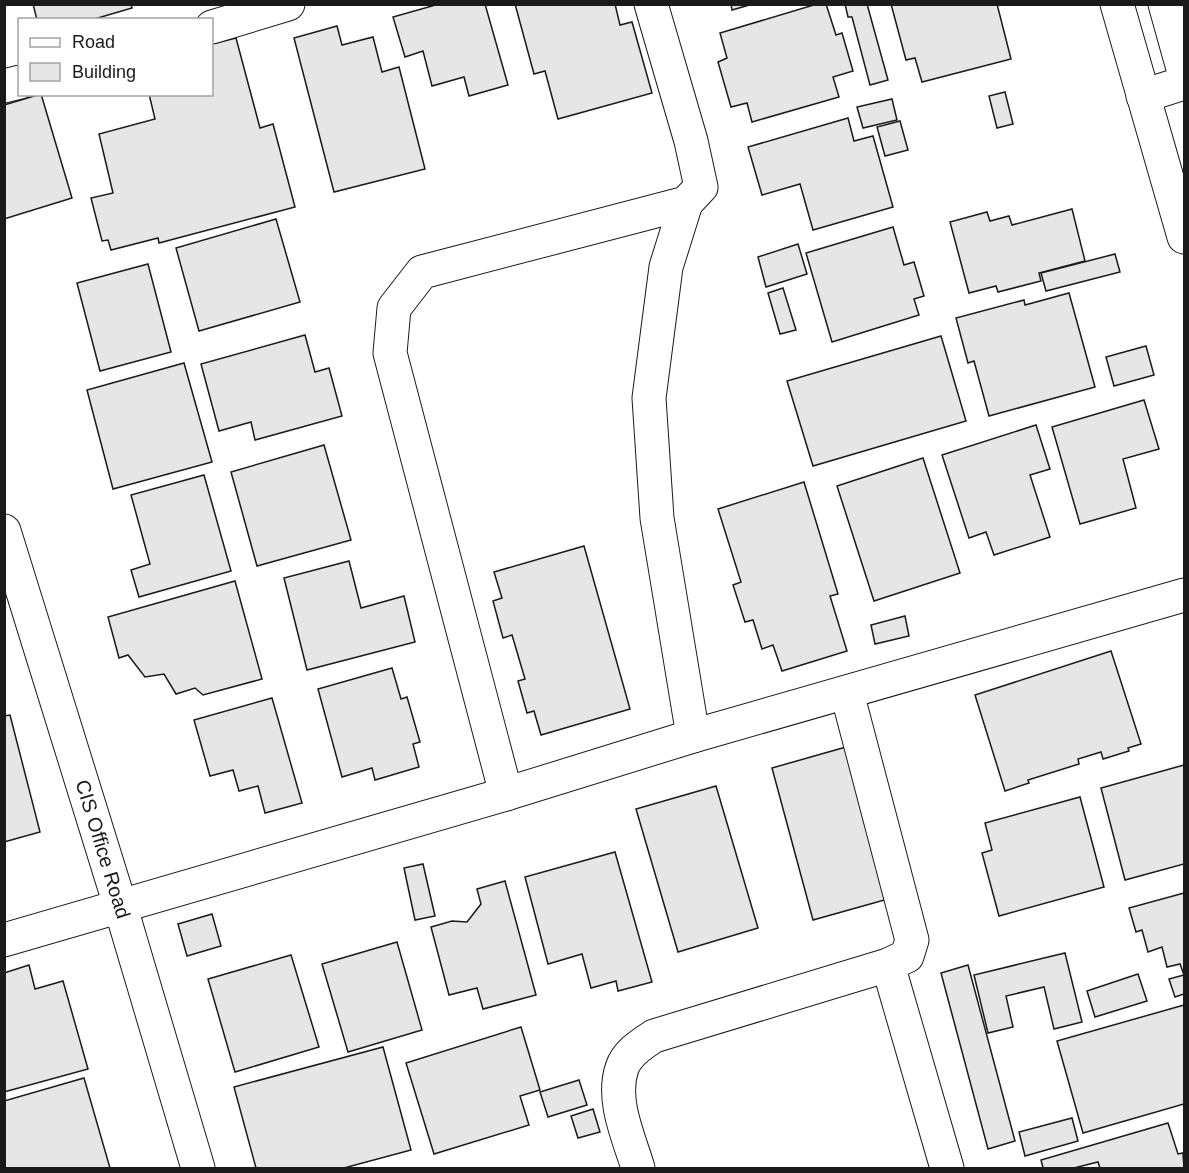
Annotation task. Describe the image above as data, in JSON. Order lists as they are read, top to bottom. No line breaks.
{"streets":{"street":["CIS Office Road"]},"legend":["Road","Building"]}
